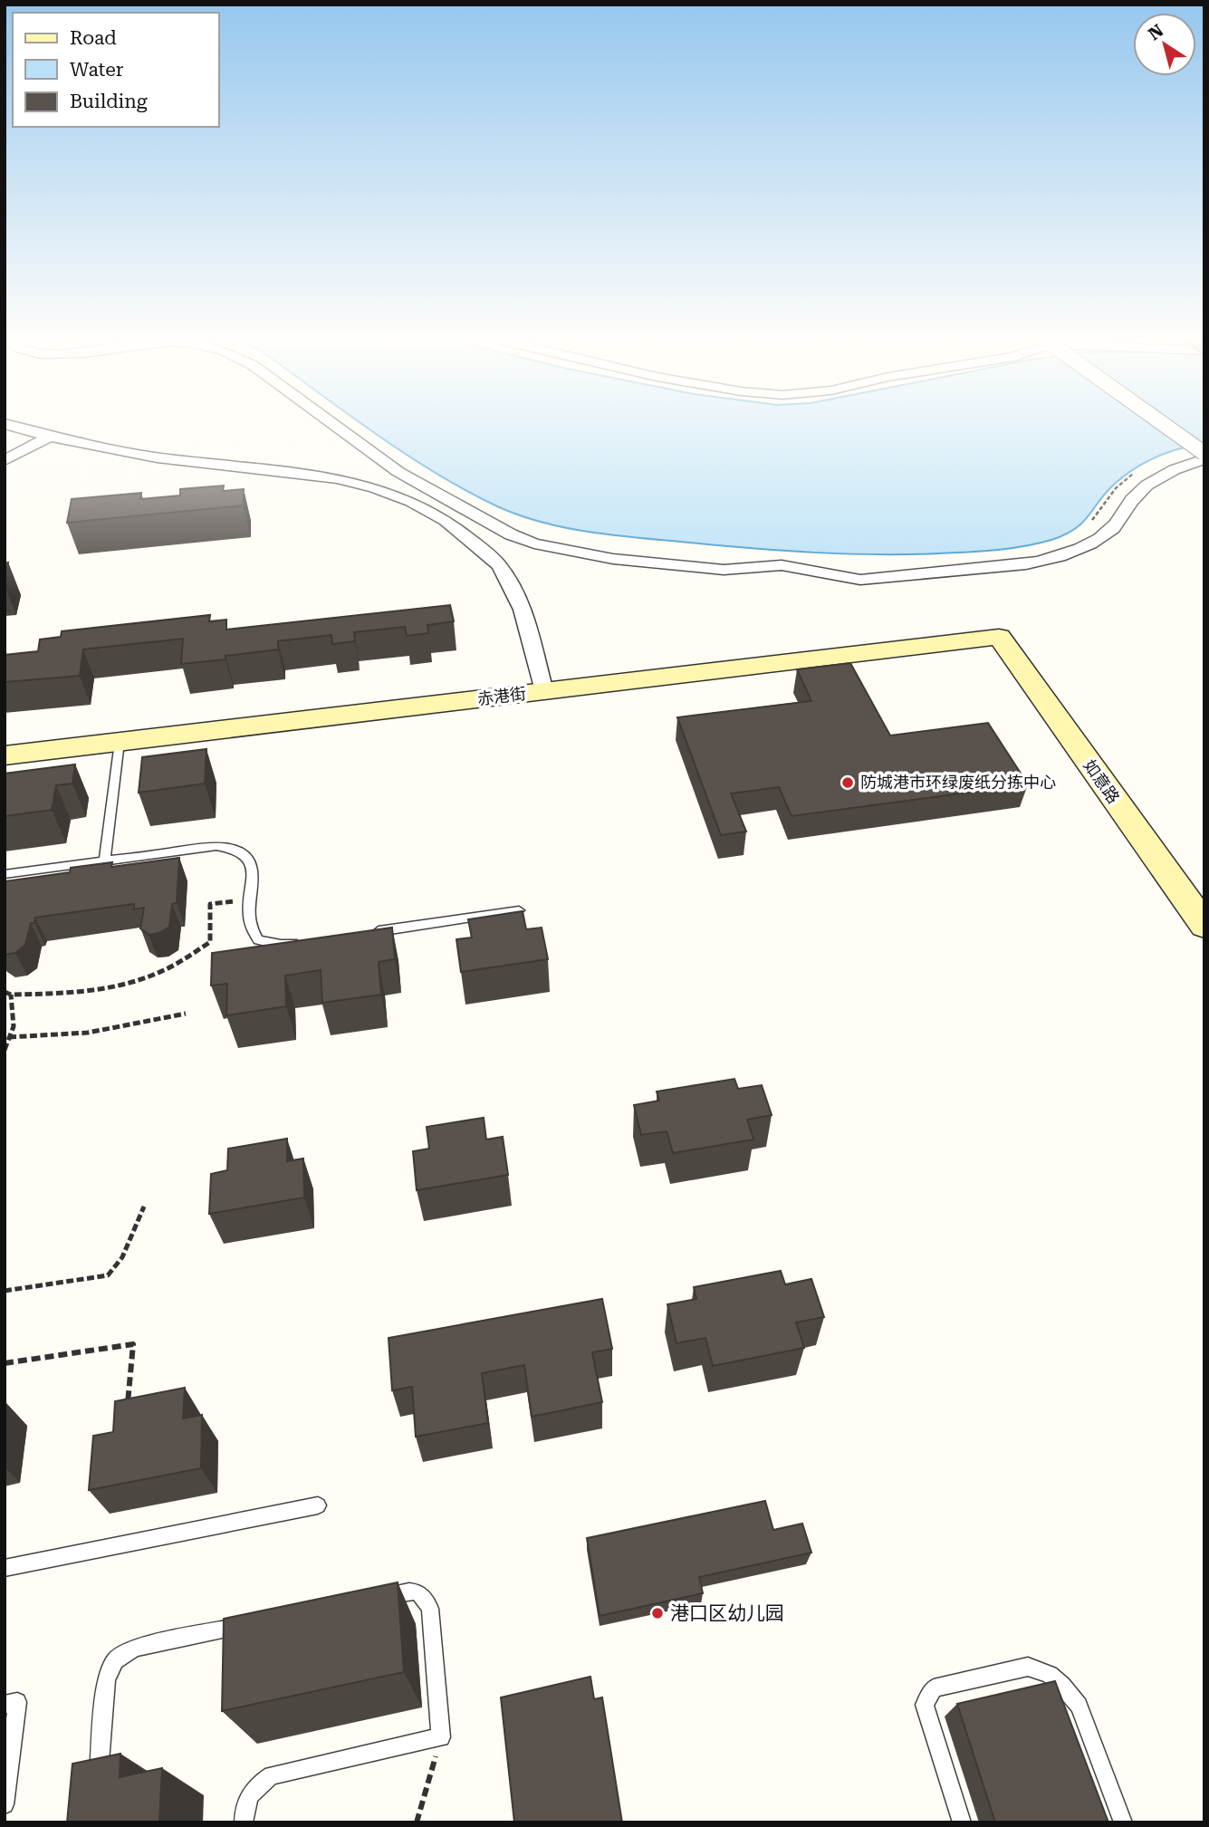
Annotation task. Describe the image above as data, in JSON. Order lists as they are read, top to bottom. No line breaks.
{"streets":{"street":["赤港街","如意路"]},"crossings":[["赤港街","如意路"]],"places":["防城港市环绿废纸分拣中心","港口区幼儿园"],"legend":["Road","Water","Building"],"north":"top left"}
